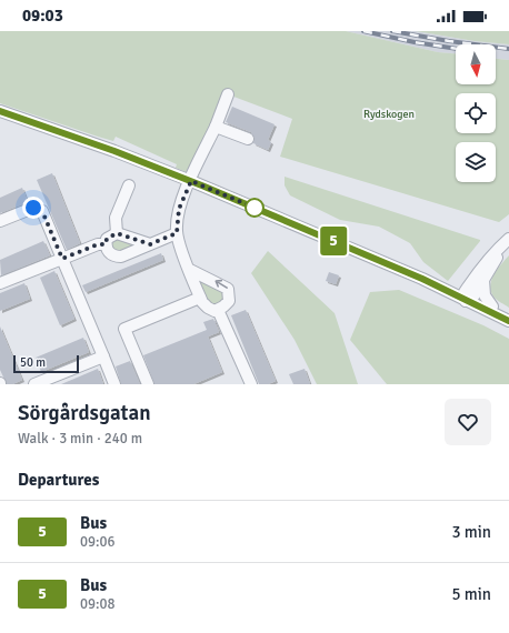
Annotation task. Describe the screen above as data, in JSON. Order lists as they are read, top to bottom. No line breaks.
{"parks":["Rydskogen"],"lines":["bus line 5"],"scale_bar":"50 m","north":"bottom","page":{"status":"09:03","on_map":"5","scale":"50 m","heading":[["Sörgårdsgatan","Walk · 3 min · 240 m"],"Departures"],"list":[{"mark":"5","name":"Bus","note":"09:06","value":"3 min"},{"mark":"5","name":"Bus","note":"09:08","value":"5 min"}]}}
